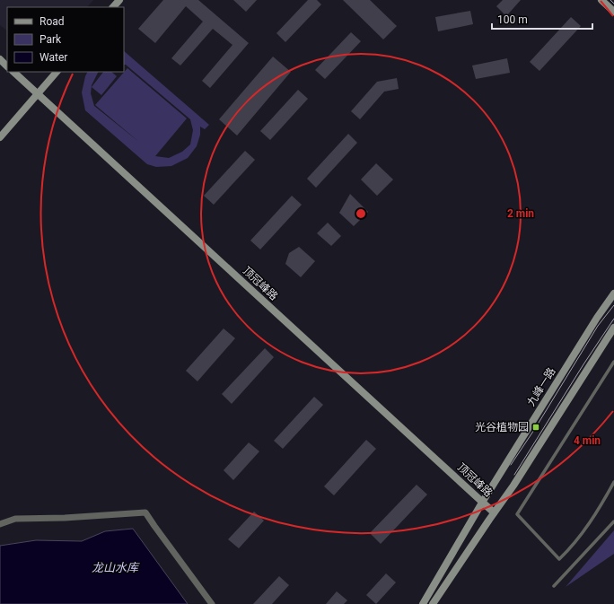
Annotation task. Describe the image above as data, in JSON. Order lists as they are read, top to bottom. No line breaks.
{"streets":{"street":["顶冠峰路","九峰一路"]},"crossings":[["顶冠峰路","九峰一路"]],"water":["龙山水库"],"places":{"transit":["光谷植物园"]},"legend":["Road","Park","Water"],"scale_bar":"100 m","rings":["2 min","4 min"]}
